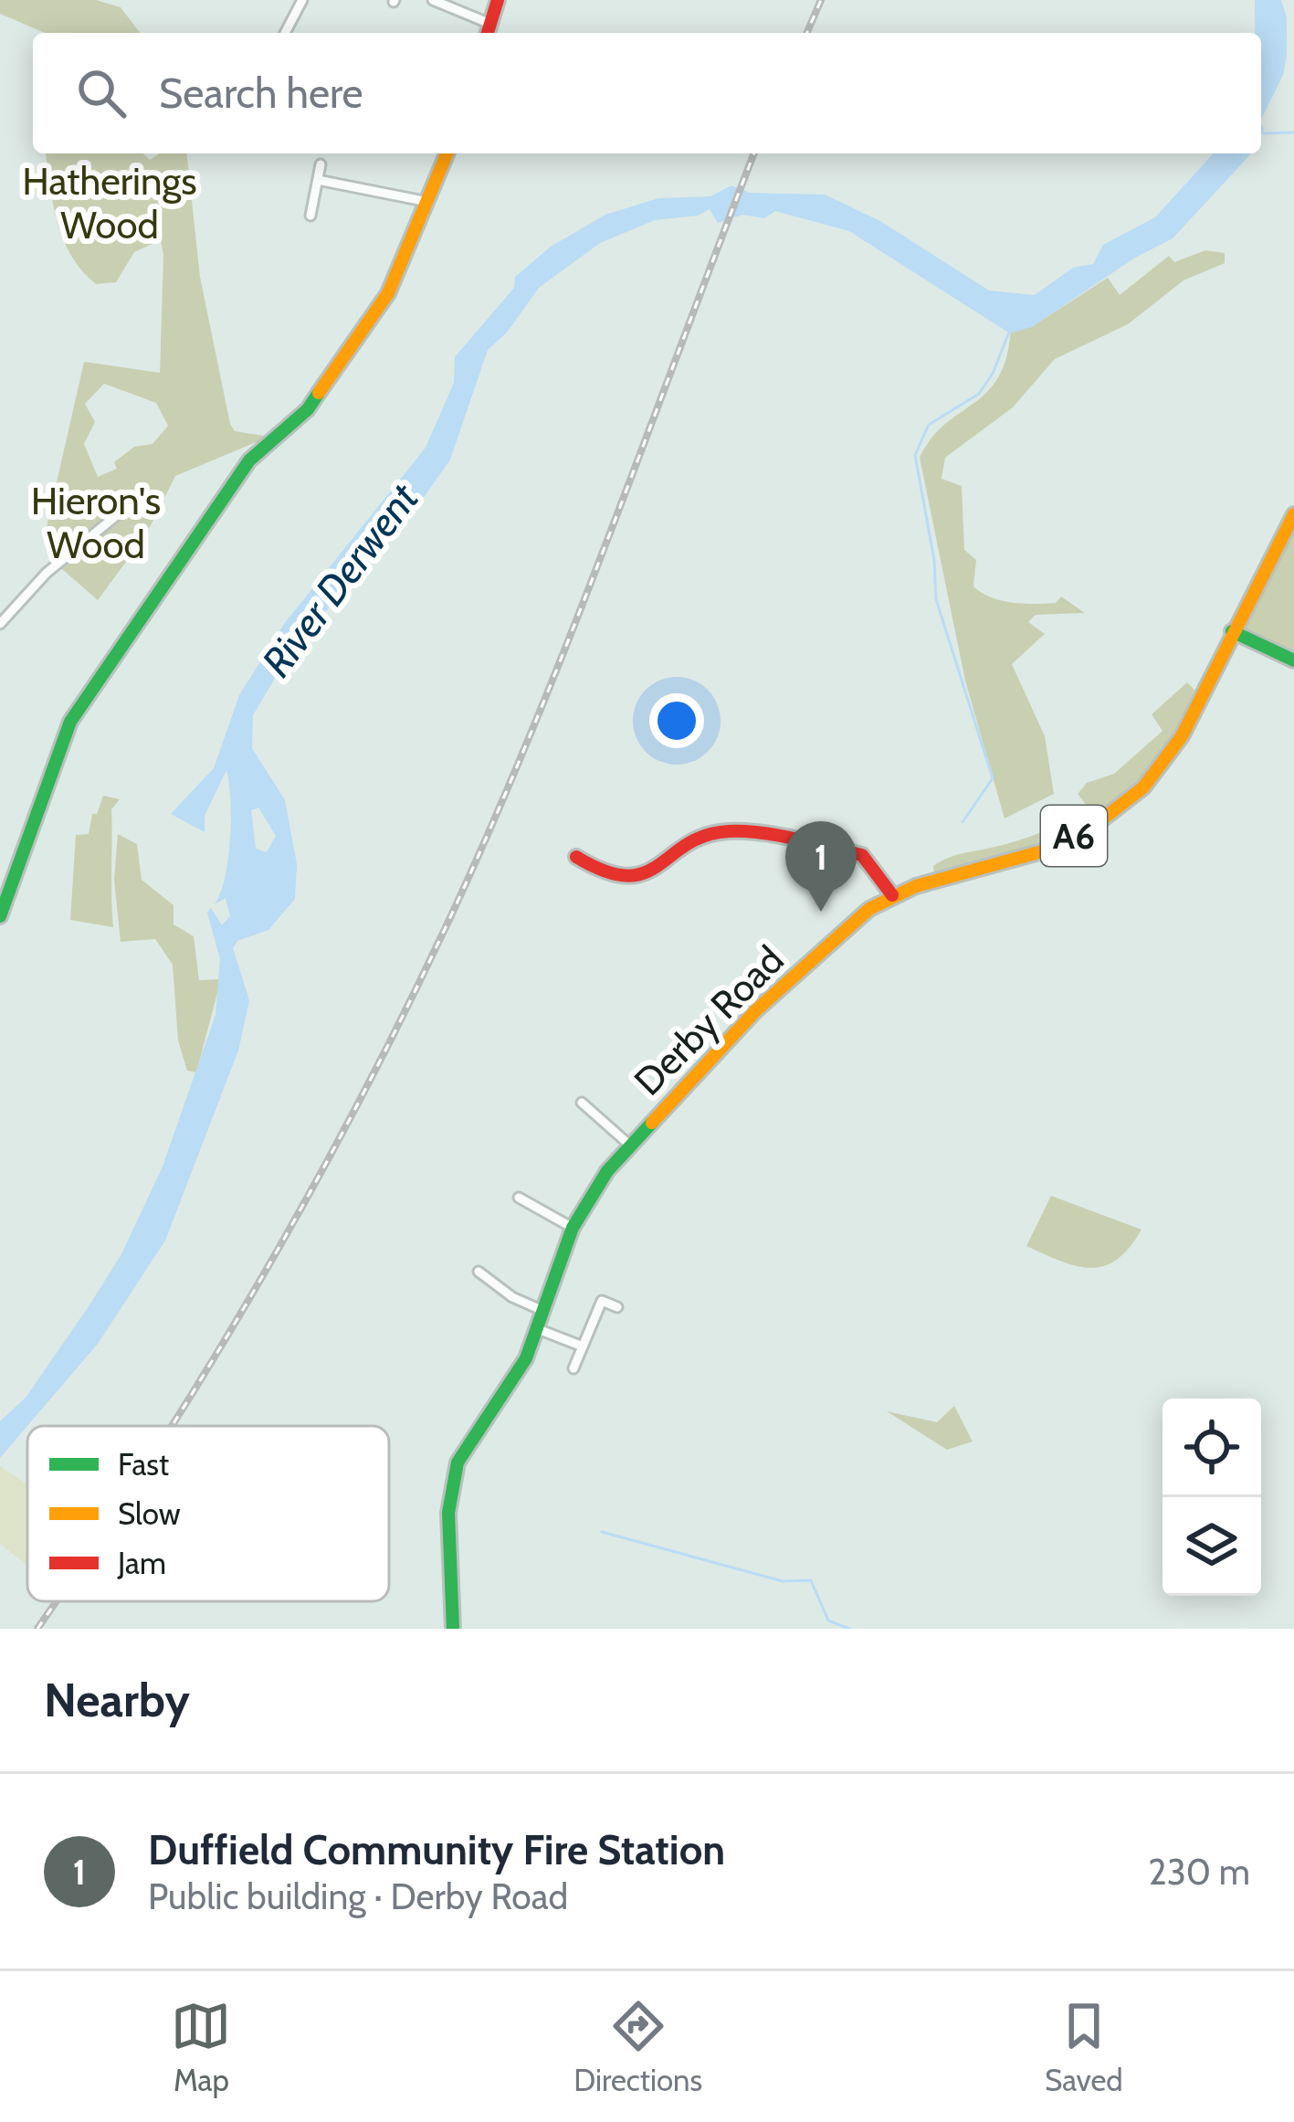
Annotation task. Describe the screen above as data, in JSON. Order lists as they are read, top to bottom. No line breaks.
{"streets":{"main road":["A6","Derby Road"]},"crossings":[["A6","Derby Road"]],"water":["River Derwent"],"parks":["Hatherings Wood","Hieron's Wood"],"legend":["Fast","Slow","Jam"],"page":{"search":"Search here","pins":"1","heading":"Nearby","list":[{"mark":"1","name":"Duffield Community Fire Station","note":"Public building · Derby Road","value":"230 m"}],"nav":["Map","Directions","Saved"]}}
